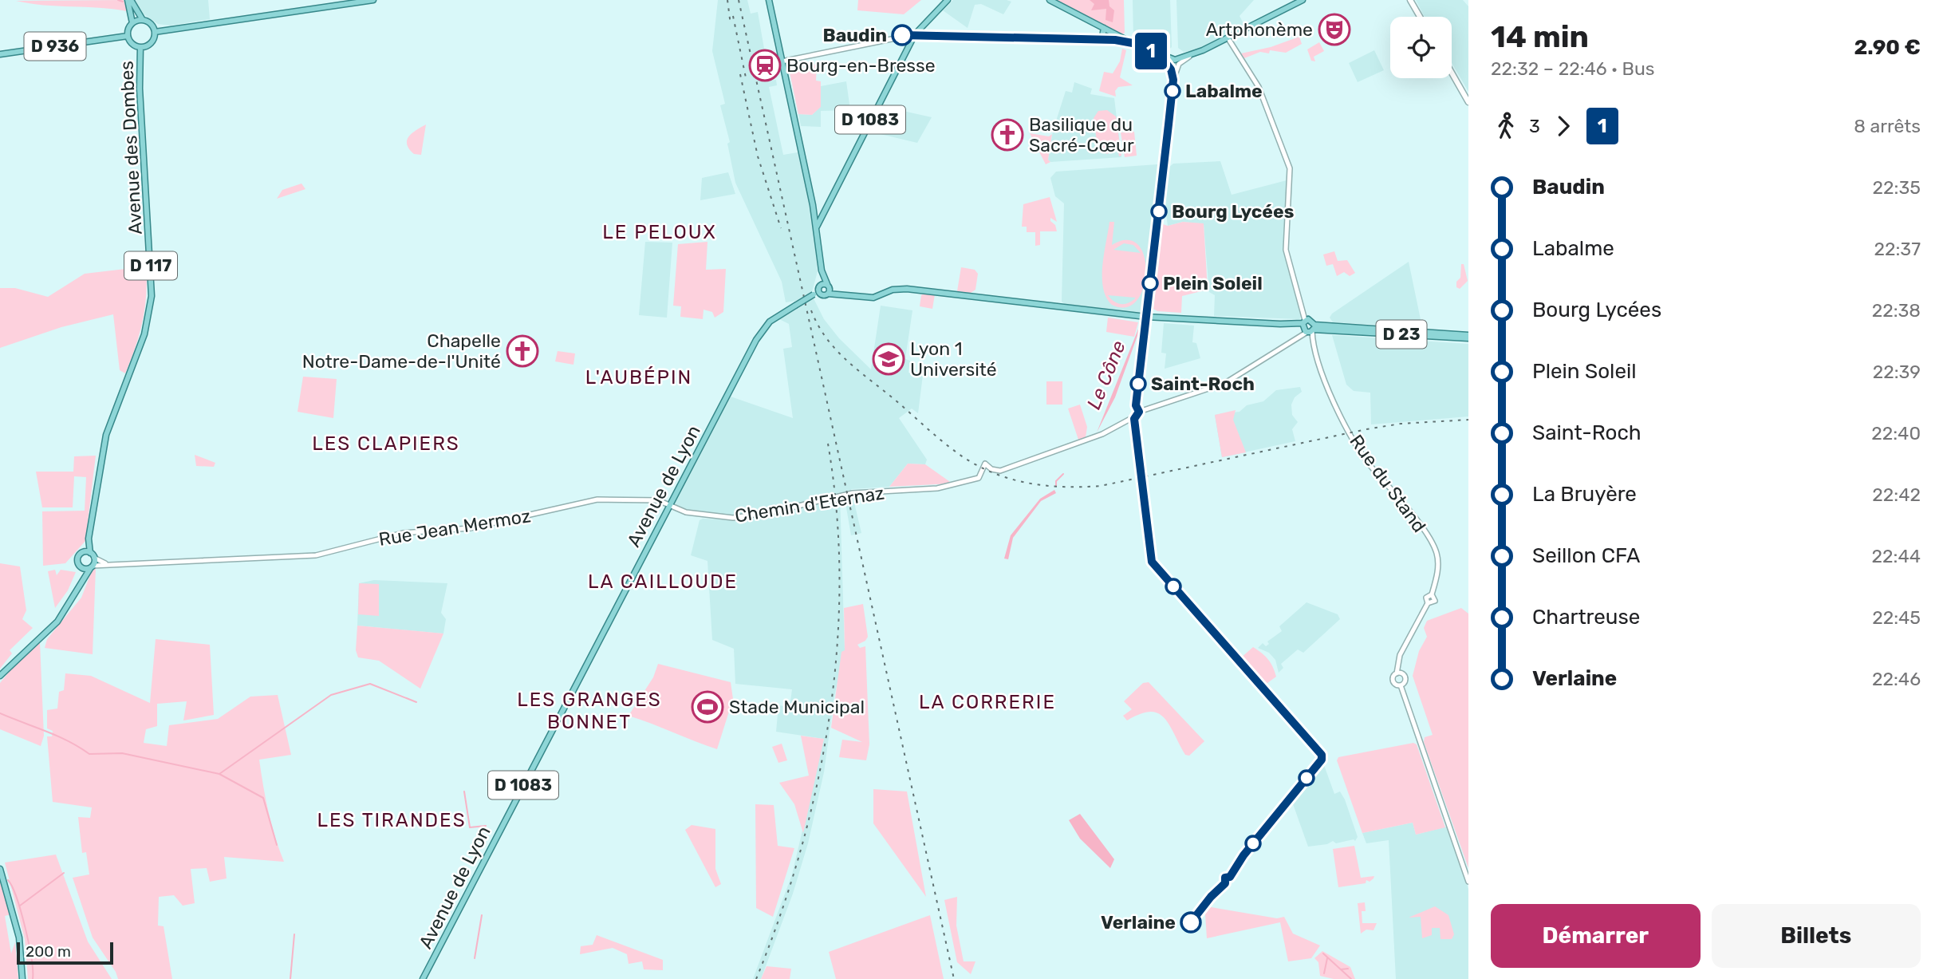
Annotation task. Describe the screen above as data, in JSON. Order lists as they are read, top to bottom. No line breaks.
{"streets":{"main road":["D 936","D 1083","Avenue des Dombes","D 117","D 23","Avenue de Lyon"],"street":["Rue du Stand","Chemin d'Eternaz","Rue Jean Mermoz"]},"crossings":[["D 936","Avenue des Dombes"],["Avenue des Dombes","Rue Jean Mermoz"],["D 23","Rue du Stand"],["Avenue de Lyon","Chemin d'Eternaz"],["Avenue de Lyon","Rue Jean Mermoz"],["Chemin d'Eternaz","Rue Jean Mermoz"]],"districts":["LE PELOUX","L'AUBÉPIN","LES CLAPIERS","LA CAILLOUDE","LES GRANGES BONNET","LA CORRERIE","LES TIRANDES"],"water":["Le Cône"],"places":{"theatre":["Artphonème"],"other":["Baudin","Labalme","Bourg Lycées","Plein Soleil","Saint-Roch","Verlaine"],"station":["Bourg-en-Bresse"],"church":["Basilique du Sacré-Cœur","Chapelle Notre-Dame-de-l'Unité"],"school or university":["Lyon 1 Université"],"sports":["Stade Municipal"]},"lines":["bus line 1"],"scale_bar":"200 m","page":{"on_map":"1","heading":["14 min","22:32 – 22:46 · Bus","2.90 €"],"legs":["3","1","8 arrêts"],"list":[{"name":"Baudin","value":"22:35"},{"name":"Labalme","value":"22:37"},{"name":"Bourg Lycées","value":"22:38"},{"name":"Plein Soleil","value":"22:39"},{"name":"Saint-Roch","value":"22:40"},{"name":"La Bruyère","value":"22:42"},{"name":"Seillon CFA","value":"22:44"},{"name":"Chartreuse","value":"22:45"},{"name":"Verlaine","value":"22:46"}],"buttons":["Démarrer","Billets"],"scale":"200 m"}}
